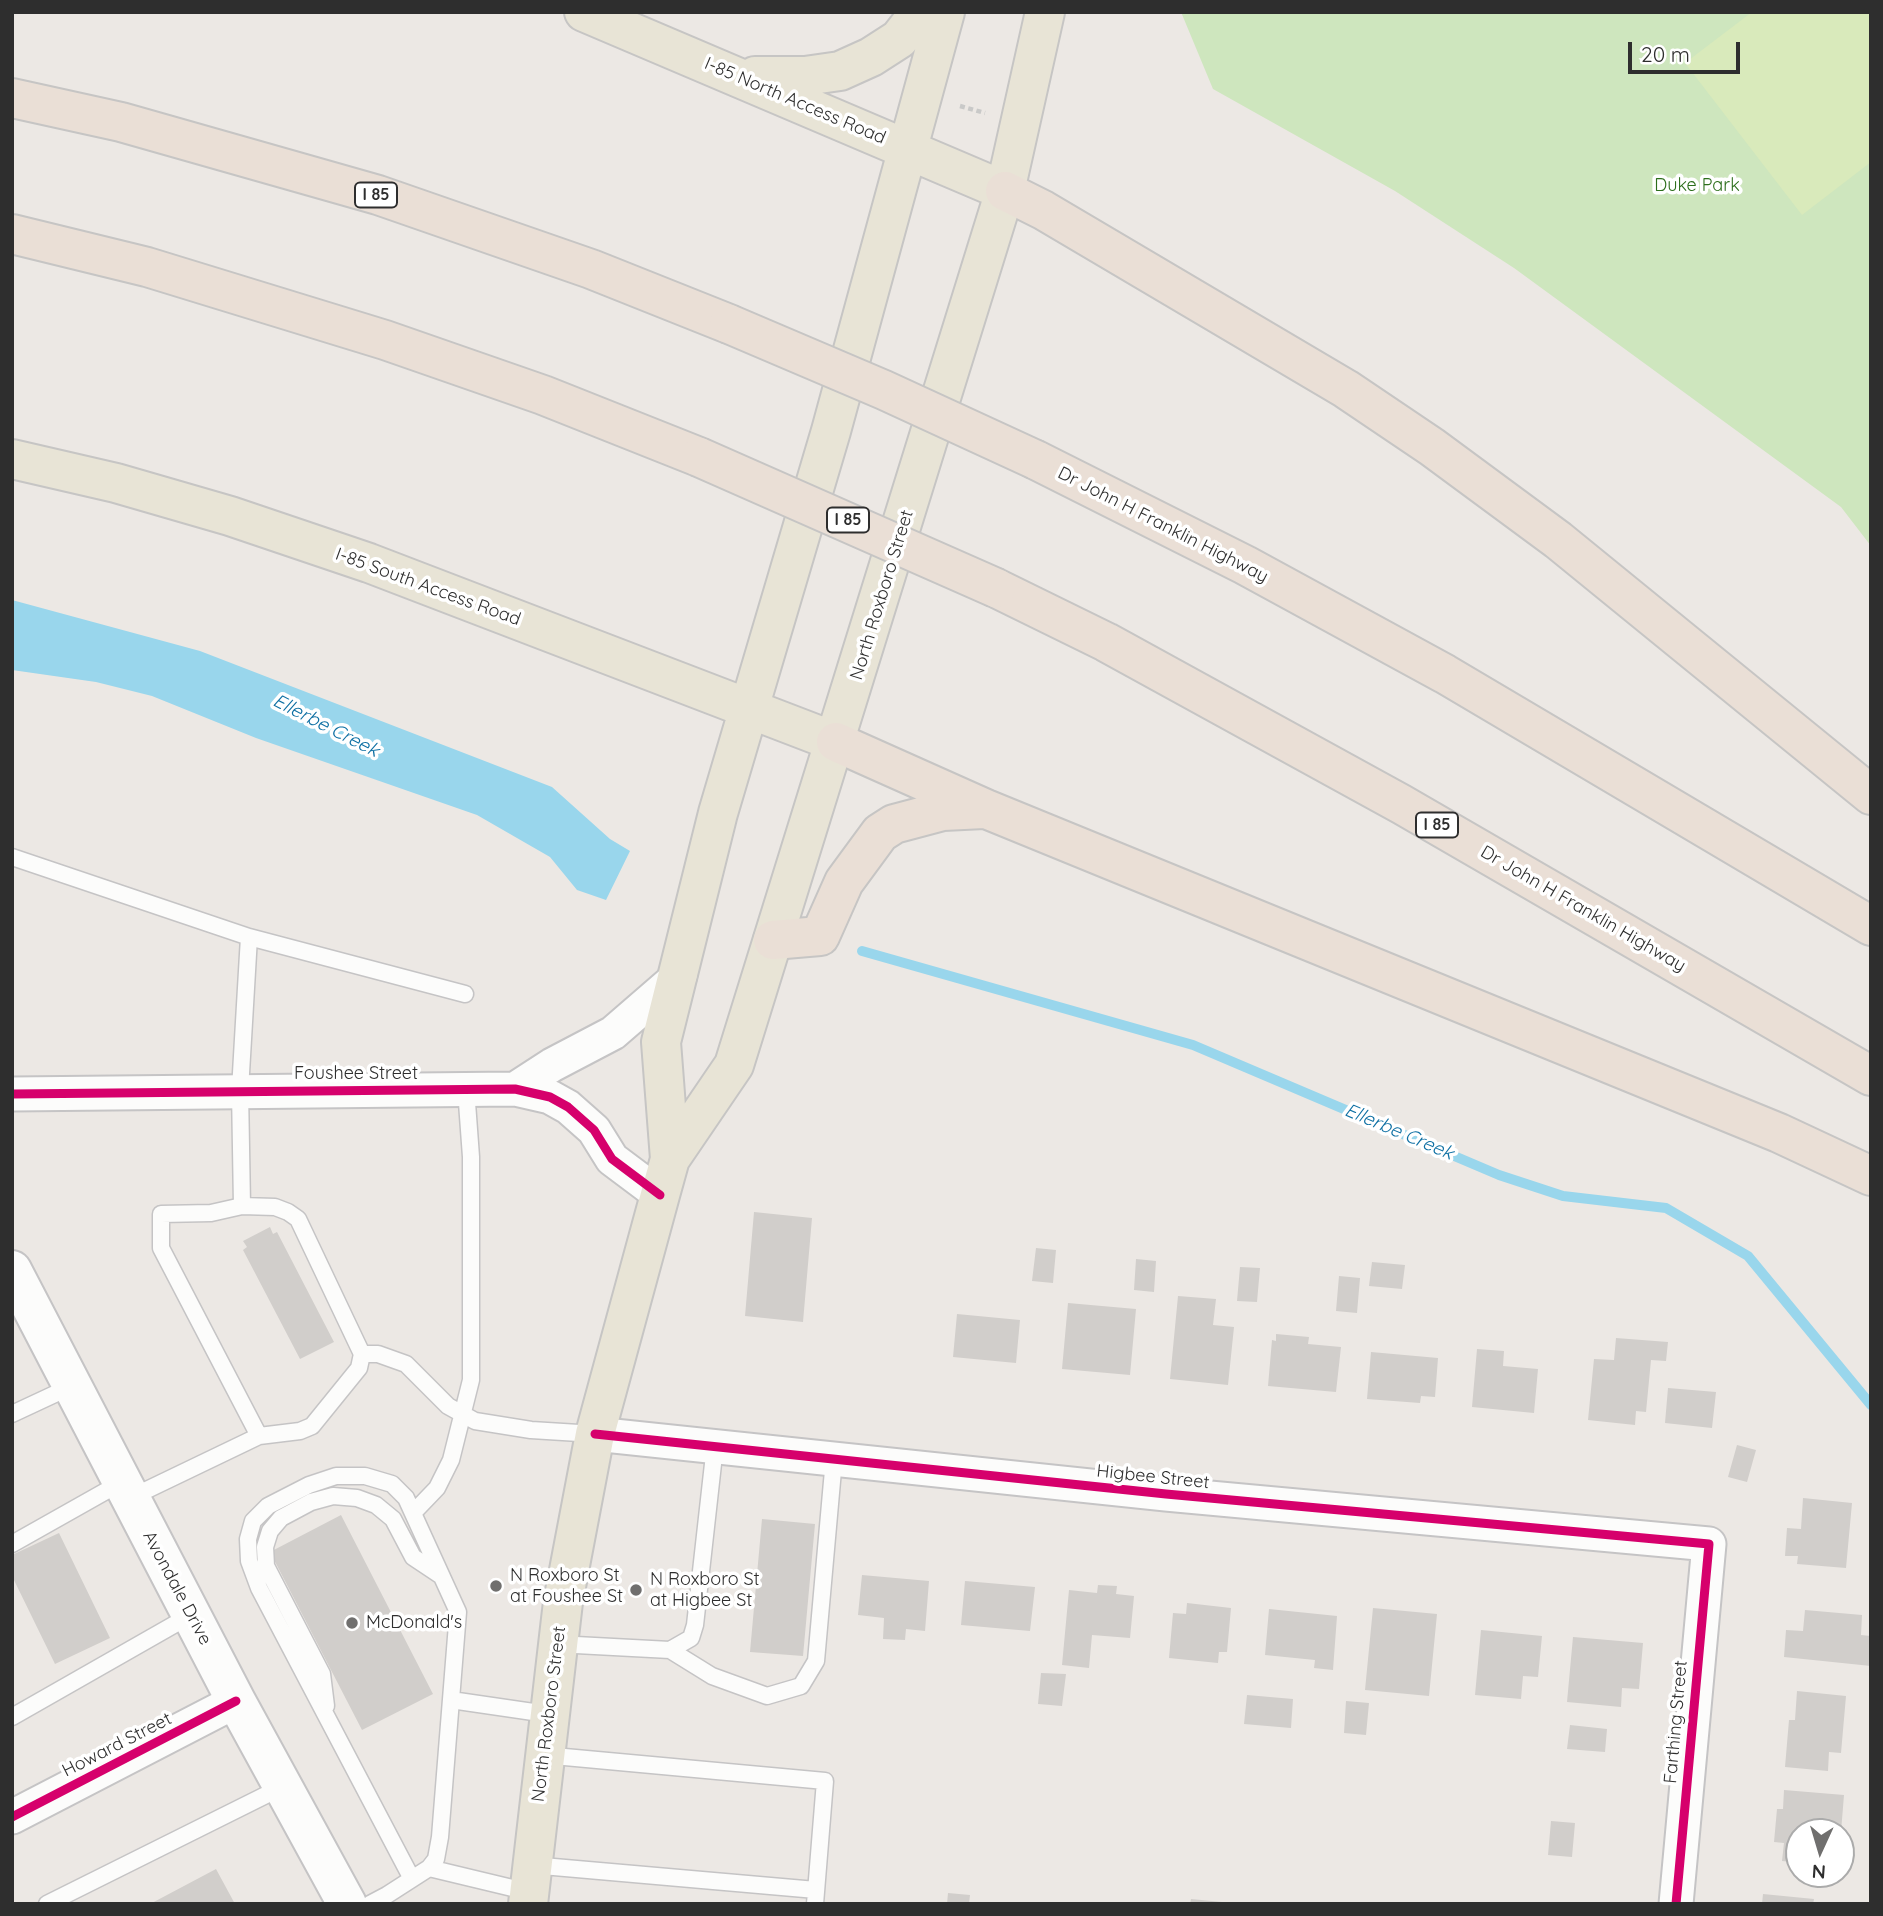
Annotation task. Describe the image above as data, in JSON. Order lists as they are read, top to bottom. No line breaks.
{"streets":{"highway":["I 85","Dr John H Franklin Highway"],"main road":["I-85 North Access Road","I-85 South Access Road","North Roxboro Street","Avondale Drive"],"street":["Foushee Street","Higbee Street","Farthing Street","Howard Street"]},"crossings":[["I-85 North Access Road","North Roxboro Street"],["I-85 South Access Road","North Roxboro Street"],["North Roxboro Street","Foushee Street"],["North Roxboro Street","Higbee Street"],["Higbee Street","Farthing Street"],["Avondale Drive","Howard Street"]],"water":["Ellerbe Creek"],"parks":["Duke Park"],"places":["N Roxboro St at Foushee St","N Roxboro St at Higbee St","McDonald's"],"scale_bar":"20 m","north":"bottom"}
